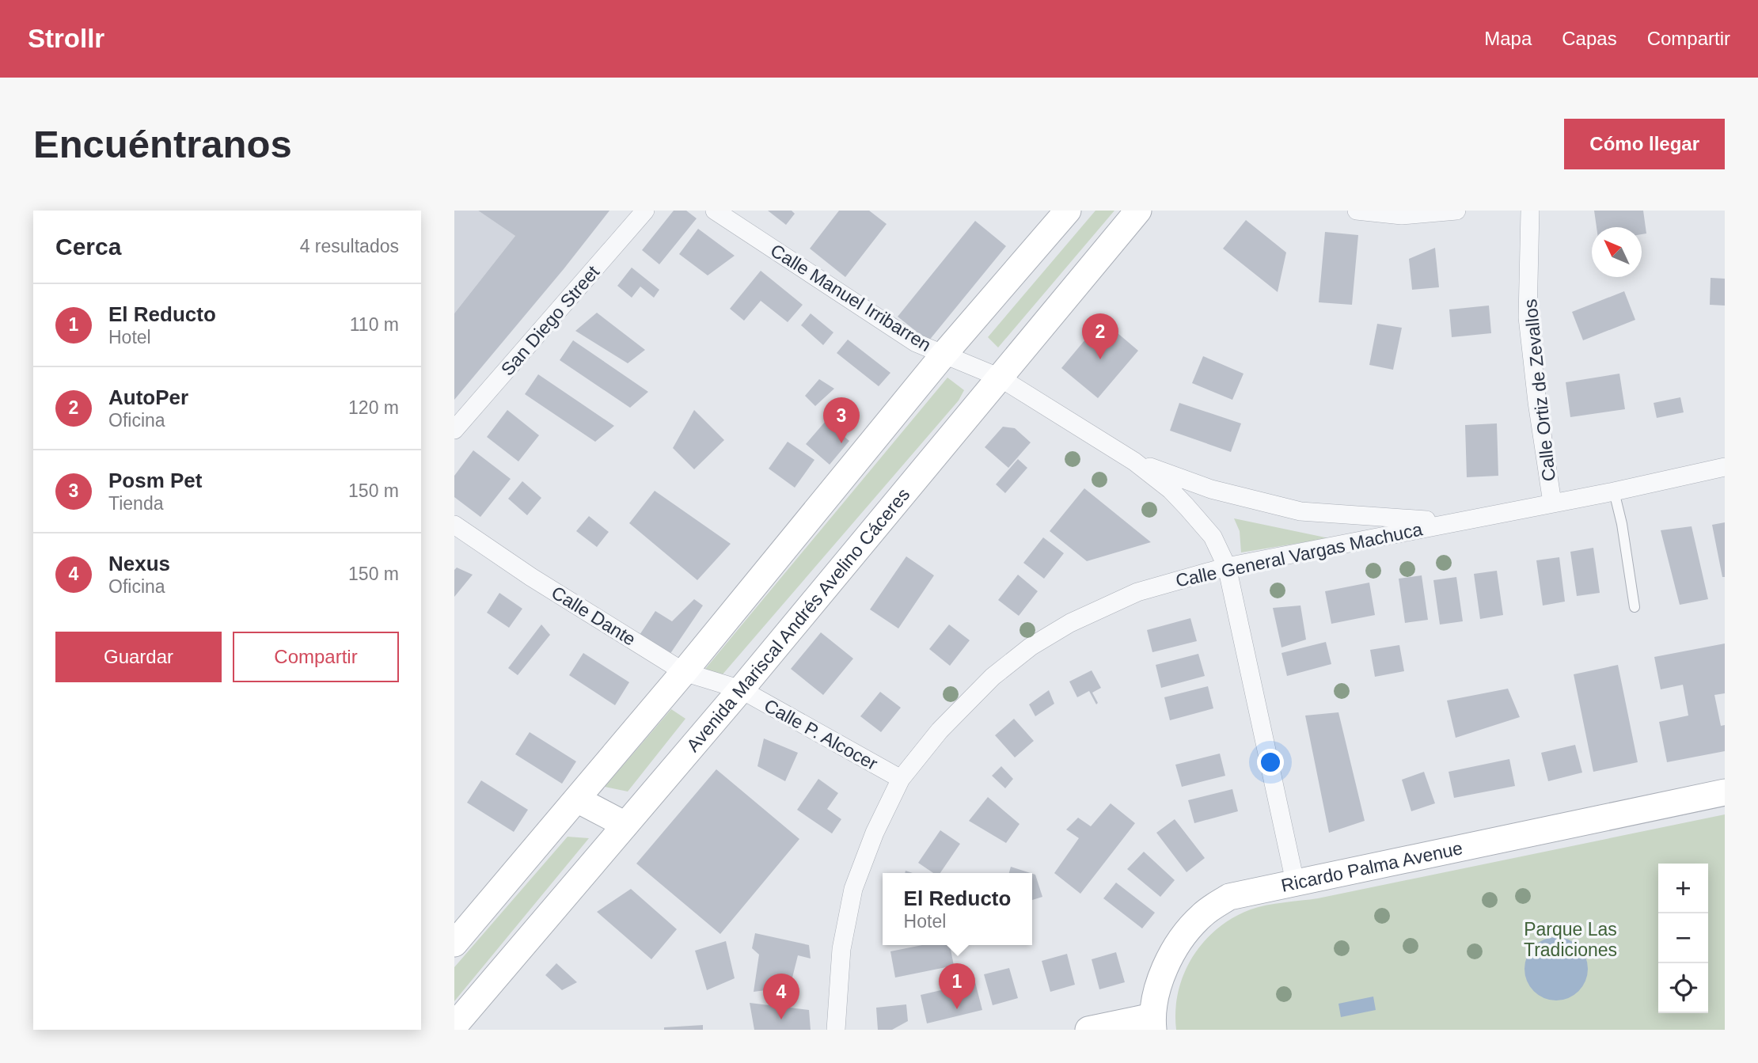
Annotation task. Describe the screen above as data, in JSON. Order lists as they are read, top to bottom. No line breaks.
{"streets":{"street":["Calle Manuel Irribarren","San Diego Street","Calle Ortiz de Zevallos","Calle General Vargas Machuca","Calle Dante","Avenida Mariscal Andrés Avelino Cáceres","Calle P. Alcocer","Ricardo Palma Avenue"]},"crossings":[["Calle Manuel Irribarren","Calle General Vargas Machuca"],["Calle Manuel Irribarren","Avenida Mariscal Andrés Avelino Cáceres"],["Calle Manuel Irribarren","Ricardo Palma Avenue"],["Calle Ortiz de Zevallos","Calle General Vargas Machuca"],["Calle General Vargas Machuca","Calle P. Alcocer"],["Calle Dante","Avenida Mariscal Andrés Avelino Cáceres"],["Calle Dante","Calle P. Alcocer"],["Avenida Mariscal Andrés Avelino Cáceres","Calle P. Alcocer"]],"parks":["Parque Las Tradiciones"],"north":"top left","page":{"header":"Strollr","nav":["Mapa","Capas","Compartir"],"buttons":["Cómo llegar",["Guardar","Compartir"]],"title":"Encuéntranos","heading":["Cerca","4 resultados"],"list":[{"mark":"1","name":"El Reducto","note":"Hotel","value":"110 m"},{"mark":"2","name":"AutoPer","note":"Oficina","value":"120 m"},{"mark":"3","name":"Posm Pet","note":"Tienda","value":"150 m"},{"mark":"4","name":"Nexus","note":"Oficina","value":"150 m"}],"pins":["2","3","1","4"],"map_buttons":["+","−"],"popup":["El Reducto","Hotel"]}}
